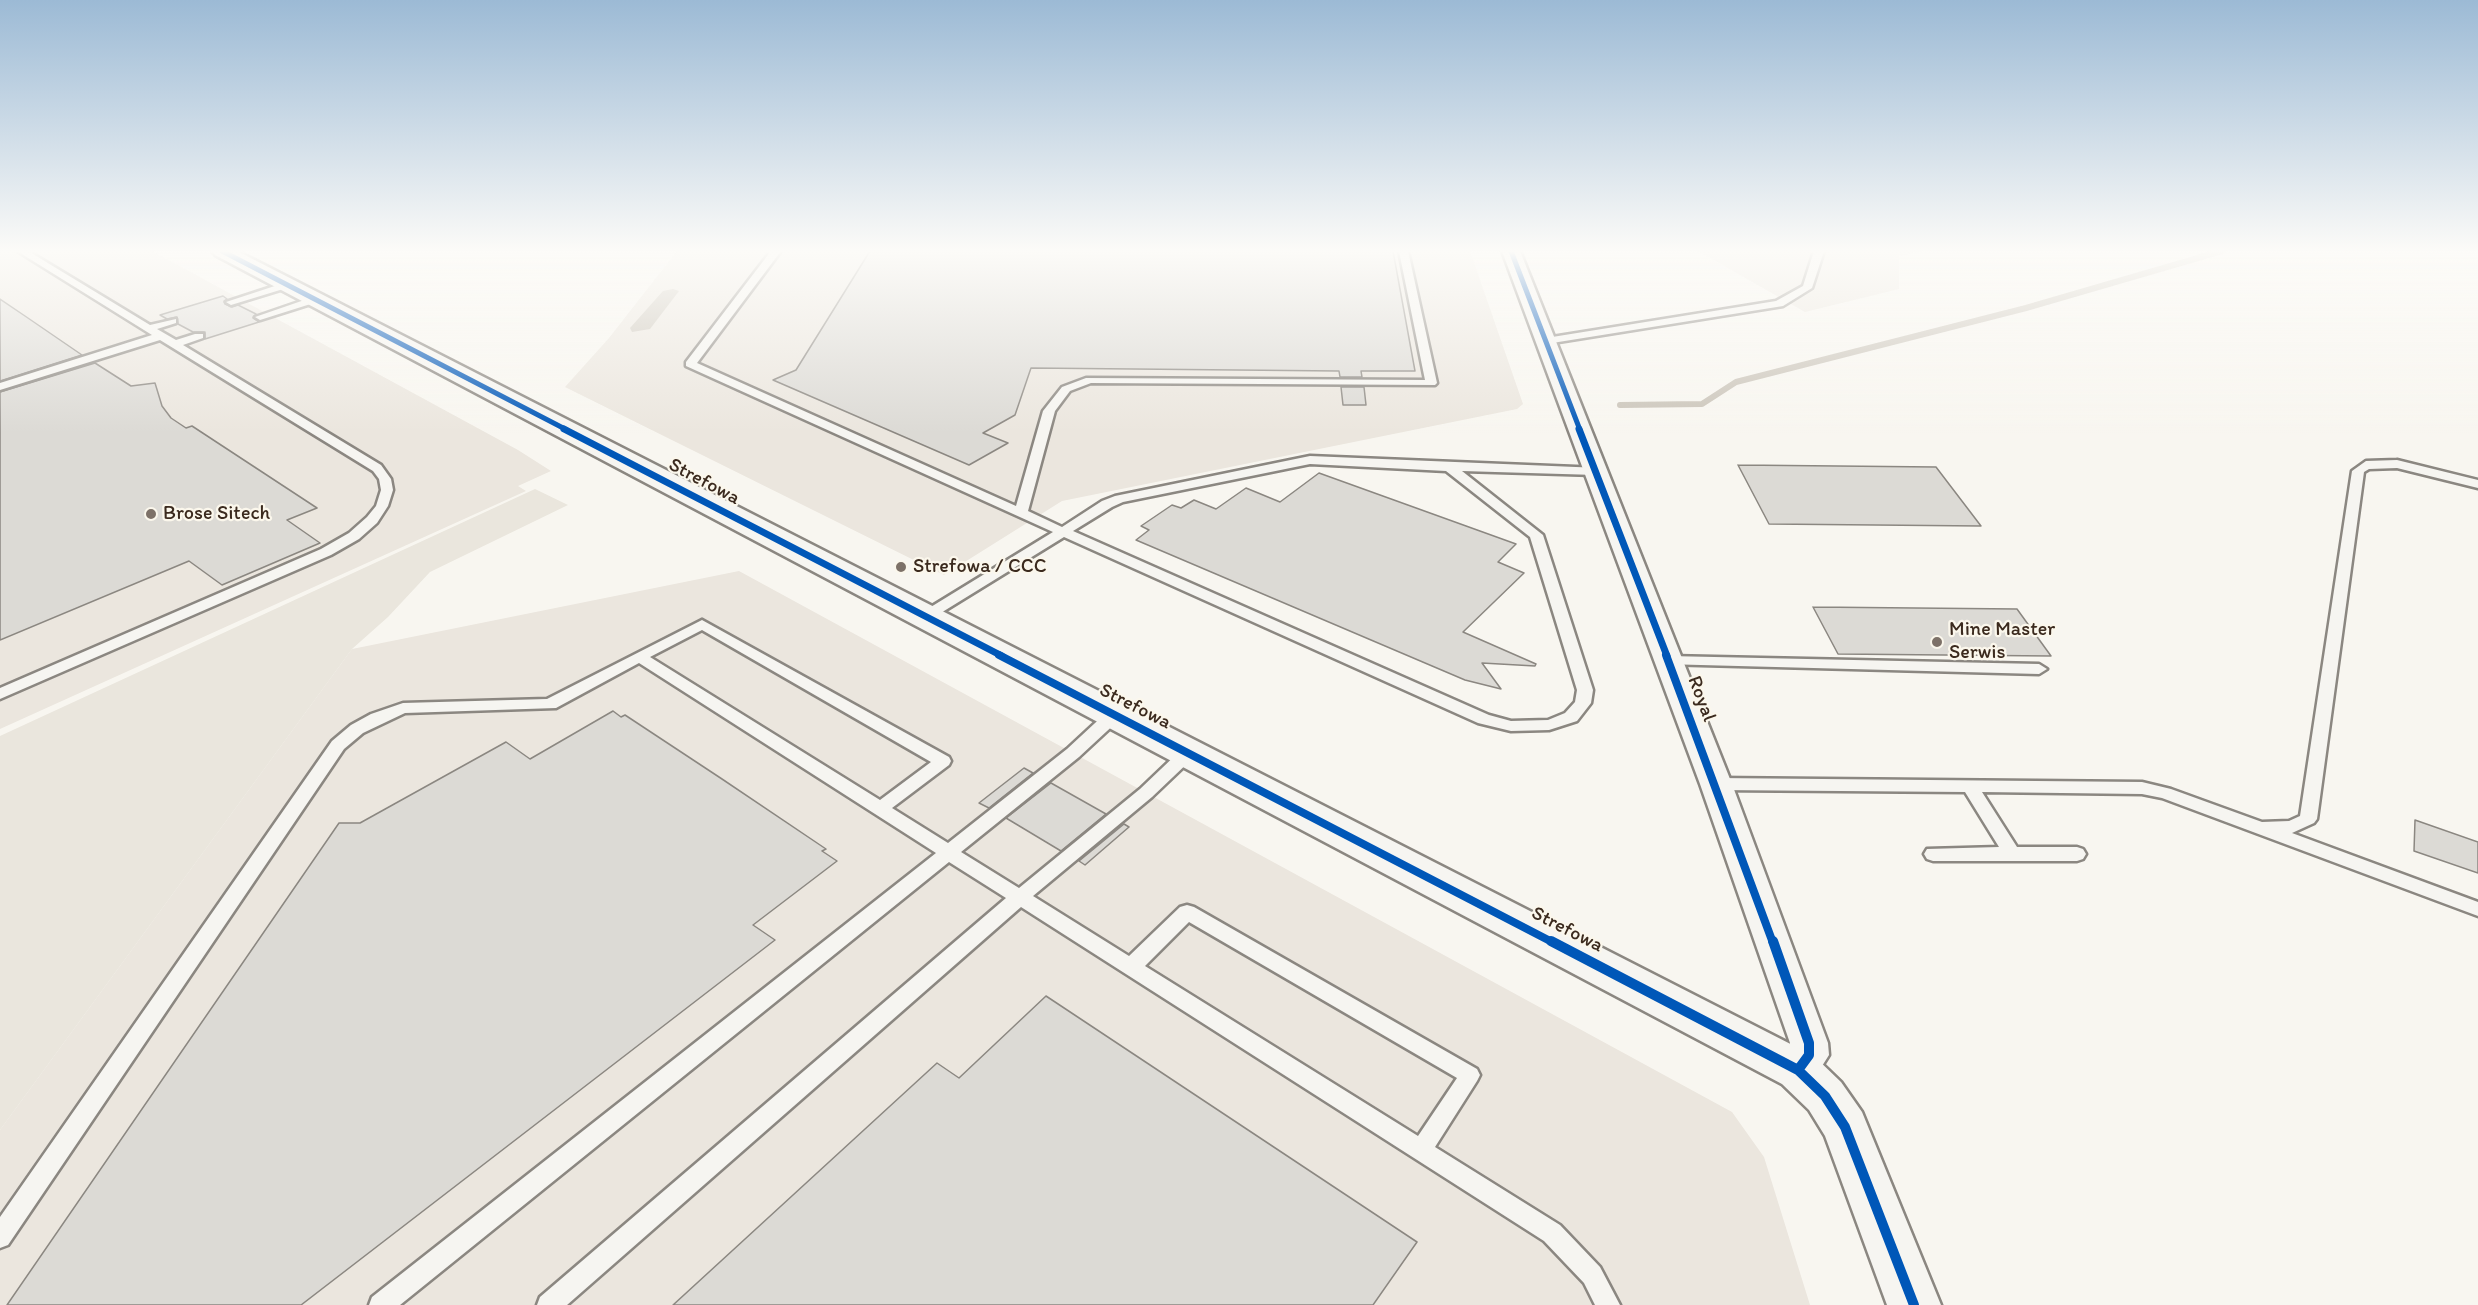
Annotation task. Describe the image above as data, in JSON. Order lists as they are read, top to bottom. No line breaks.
{"streets":{"street":["Strefowa","Royal"]},"crossings":[["Strefowa","Royal"]],"places":["Brose Sitech","Strefowa / CCC","Mine Master Serwis"]}
